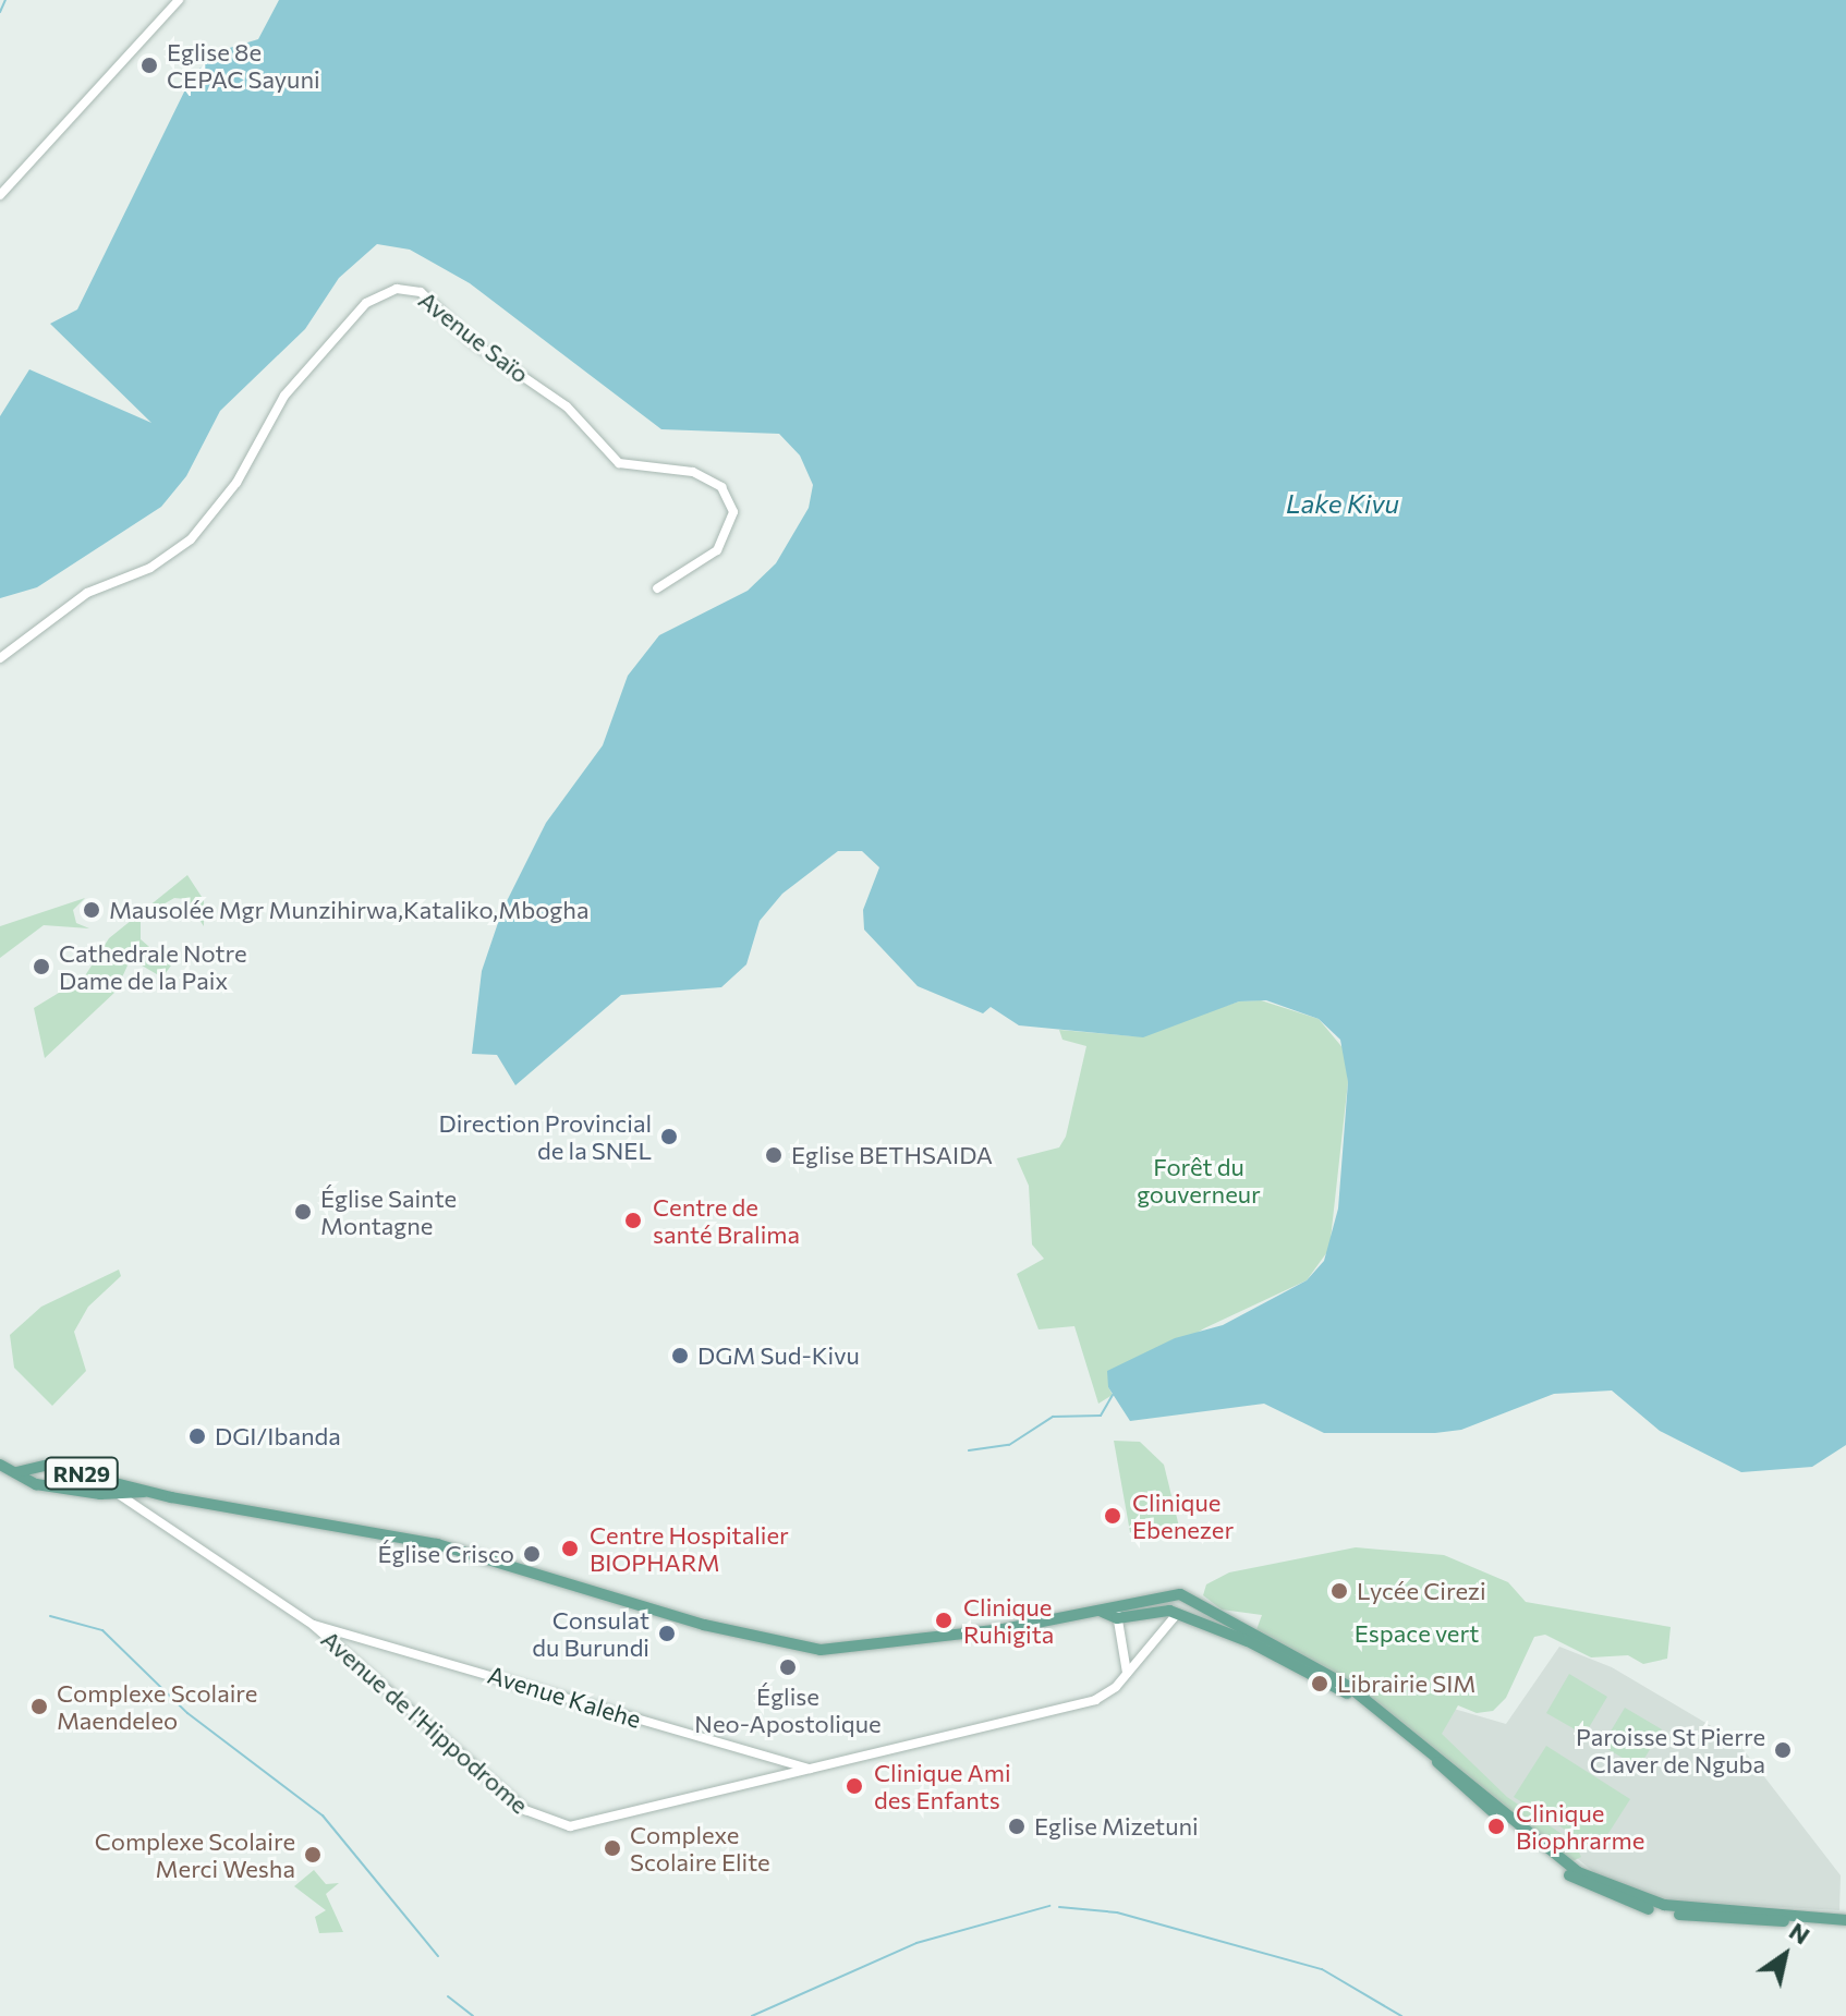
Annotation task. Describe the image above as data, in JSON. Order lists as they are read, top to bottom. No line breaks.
{"streets":{"main road":["RN29"],"street":["Avenue Saïo","Avenue Kalehe","Avenue de l'Hippodrome"]},"crossings":[["RN29","Avenue de l'Hippodrome"],["Avenue Kalehe","Avenue de l'Hippodrome"]],"water":["Lake Kivu"],"parks":["Forêt du gouverneur","Espace vert"],"places":["Eglise 8e CEPAC Sayuni","Mausolée Mgr Munzihirwa,Kataliko,Mbogha","Cathedrale Notre Dame de la Paix","Direction Provincial de la SNEL","Eglise BETHSAIDA","Église Sainte Montagne","Centre de santé Bralima","DGM Sud-Kivu","DGI/Ibanda","Clinique Ebenezer","Centre Hospitalier BIOPHARM","Église Crisco","Lycée Cirezi","Clinique Ruhigita","Consulat du Burundi","Église Neo-Apostolique","Librairie SIM","Complexe Scolaire Maendeleo","Paroisse St Pierre Claver de Nguba","Clinique Ami des Enfants","Eglise Mizetuni","Clinique Biophrarme","Complexe Scolaire Elite","Complexe Scolaire Merci Wesha"],"north":"top right"}
